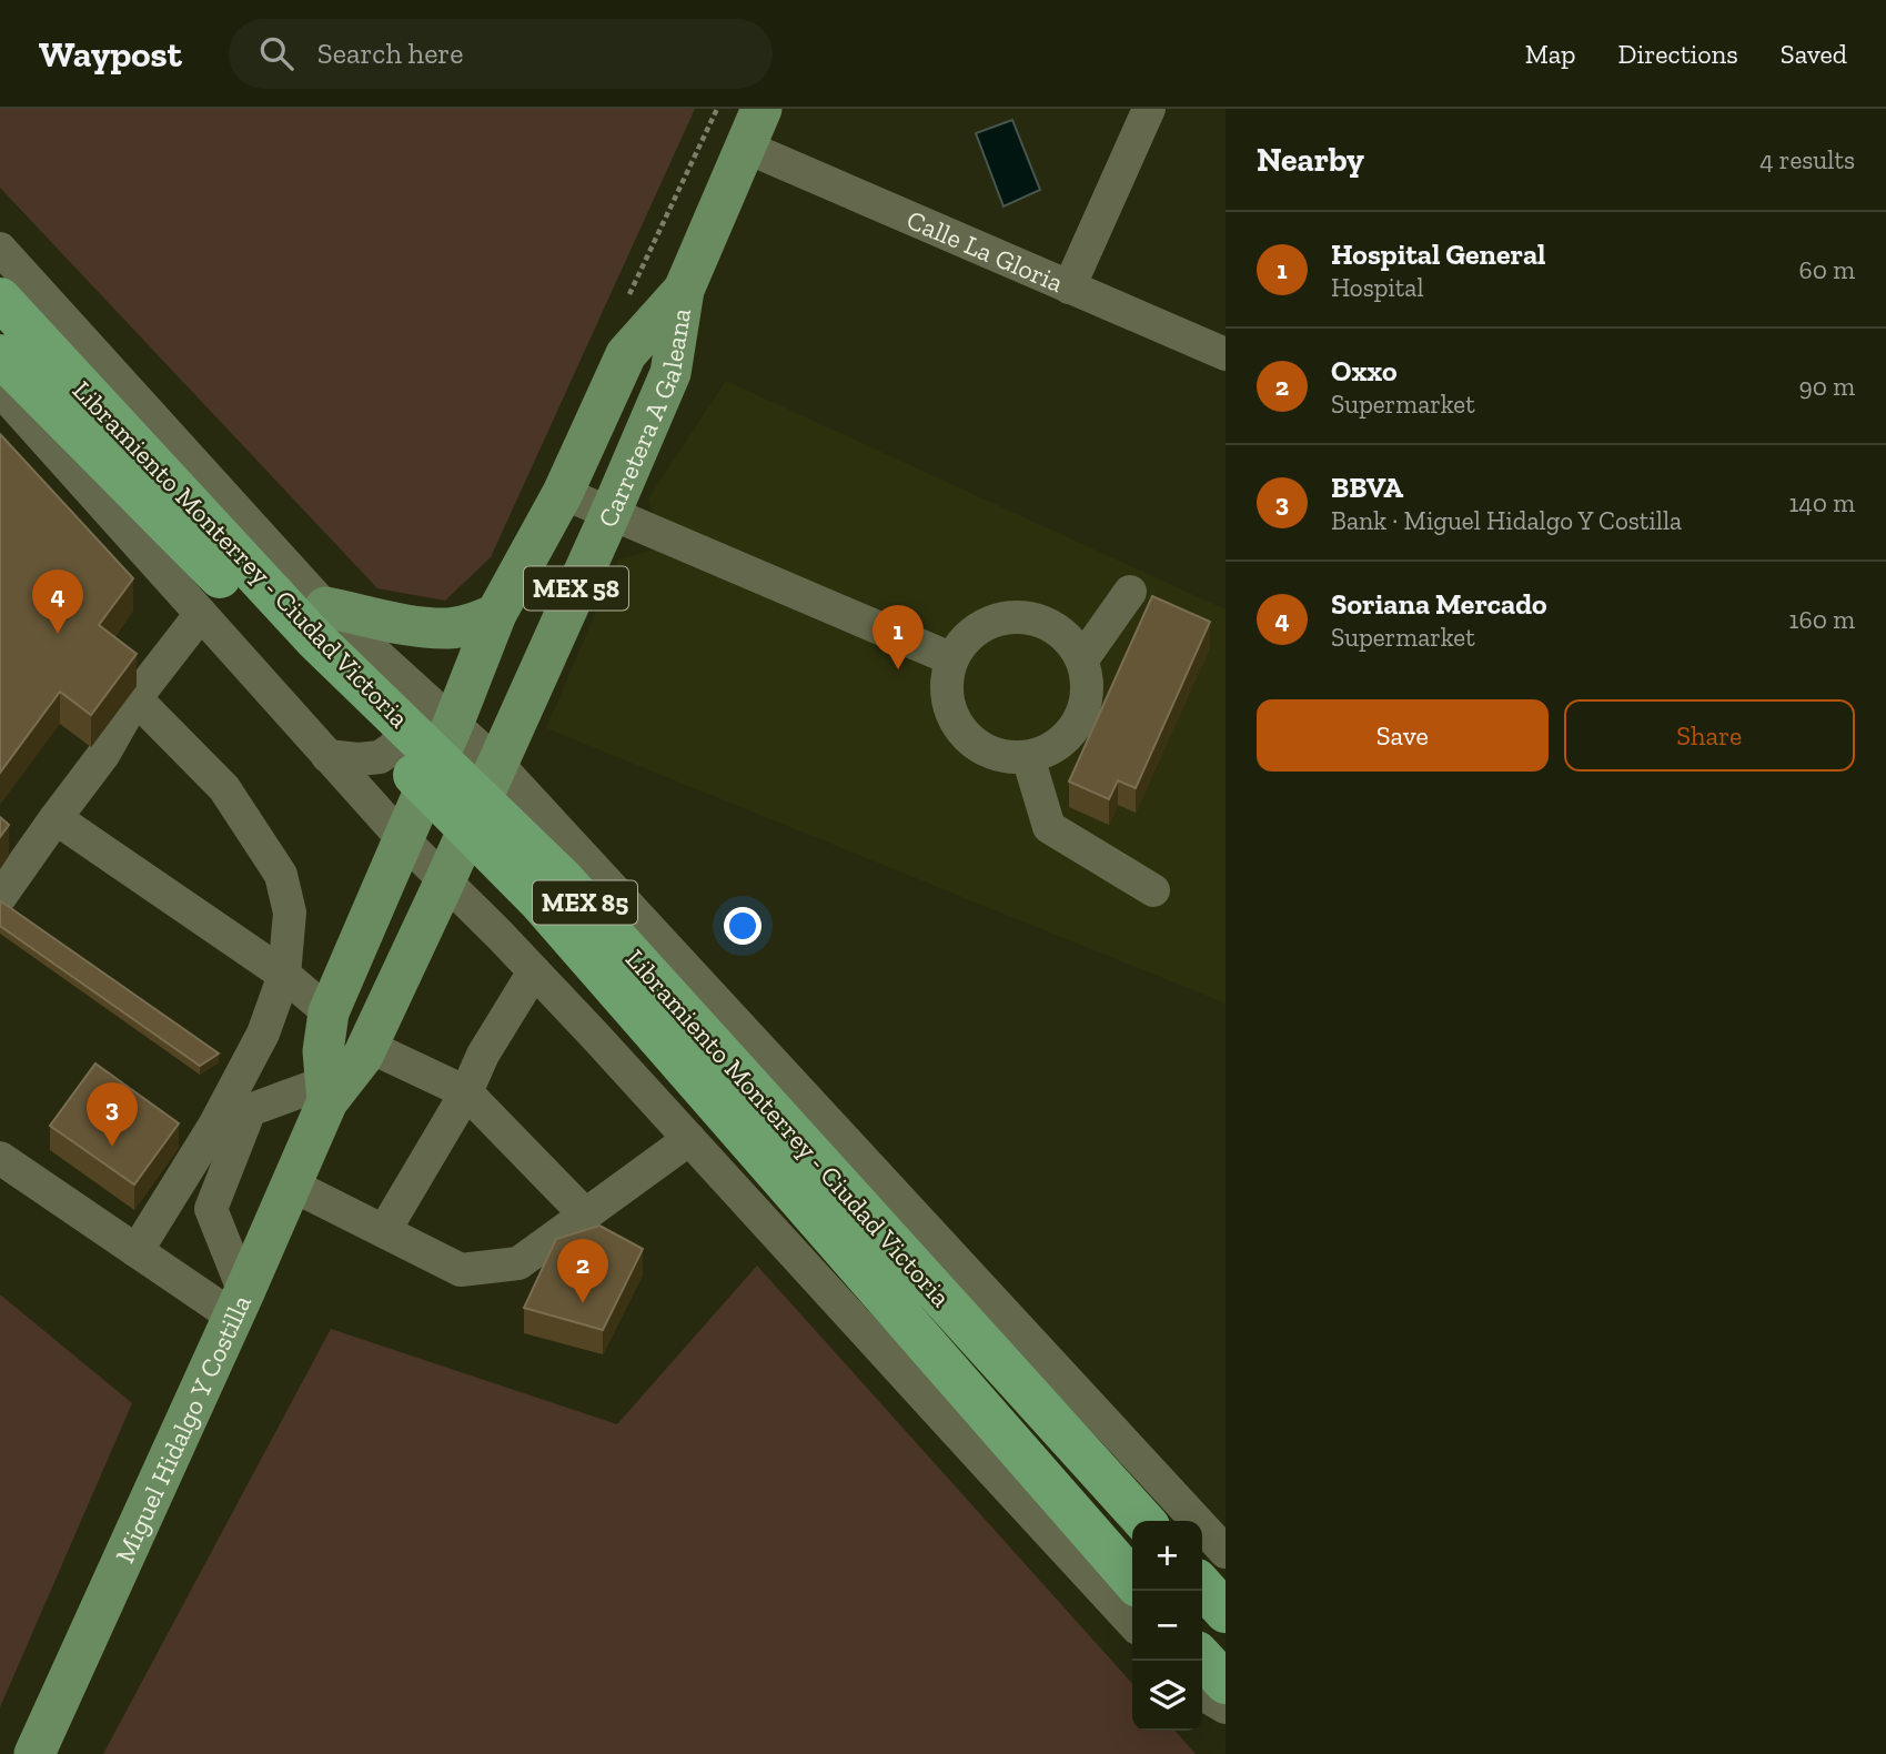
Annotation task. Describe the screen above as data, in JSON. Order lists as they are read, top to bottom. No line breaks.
{"streets":{"highway":["Libramiento Monterrey - Ciudad Victoria","MEX 85"],"main road":["Carretera A Galeana","MEX 58","Miguel Hidalgo Y Costilla"],"street":["Calle La Gloria"]},"crossings":[["Calle La Gloria","Carretera A Galeana"],["Carretera A Galeana","Miguel Hidalgo Y Costilla"]],"page":{"header":"Waypost","search":"Search here","nav":["Map","Directions","Saved"],"heading":["Nearby","4 results"],"list":[{"mark":"1","name":"Hospital General","note":"Hospital","value":"60 m"},{"mark":"2","name":"Oxxo","note":"Supermarket","value":"90 m"},{"mark":"3","name":"BBVA","note":"Bank · Miguel Hidalgo Y Costilla","value":"140 m"},{"mark":"4","name":"Soriana Mercado","note":"Supermarket","value":"160 m"}],"pins":["4","1","3","2"],"buttons":["Save","Share"],"map_buttons":["+","−"]}}
